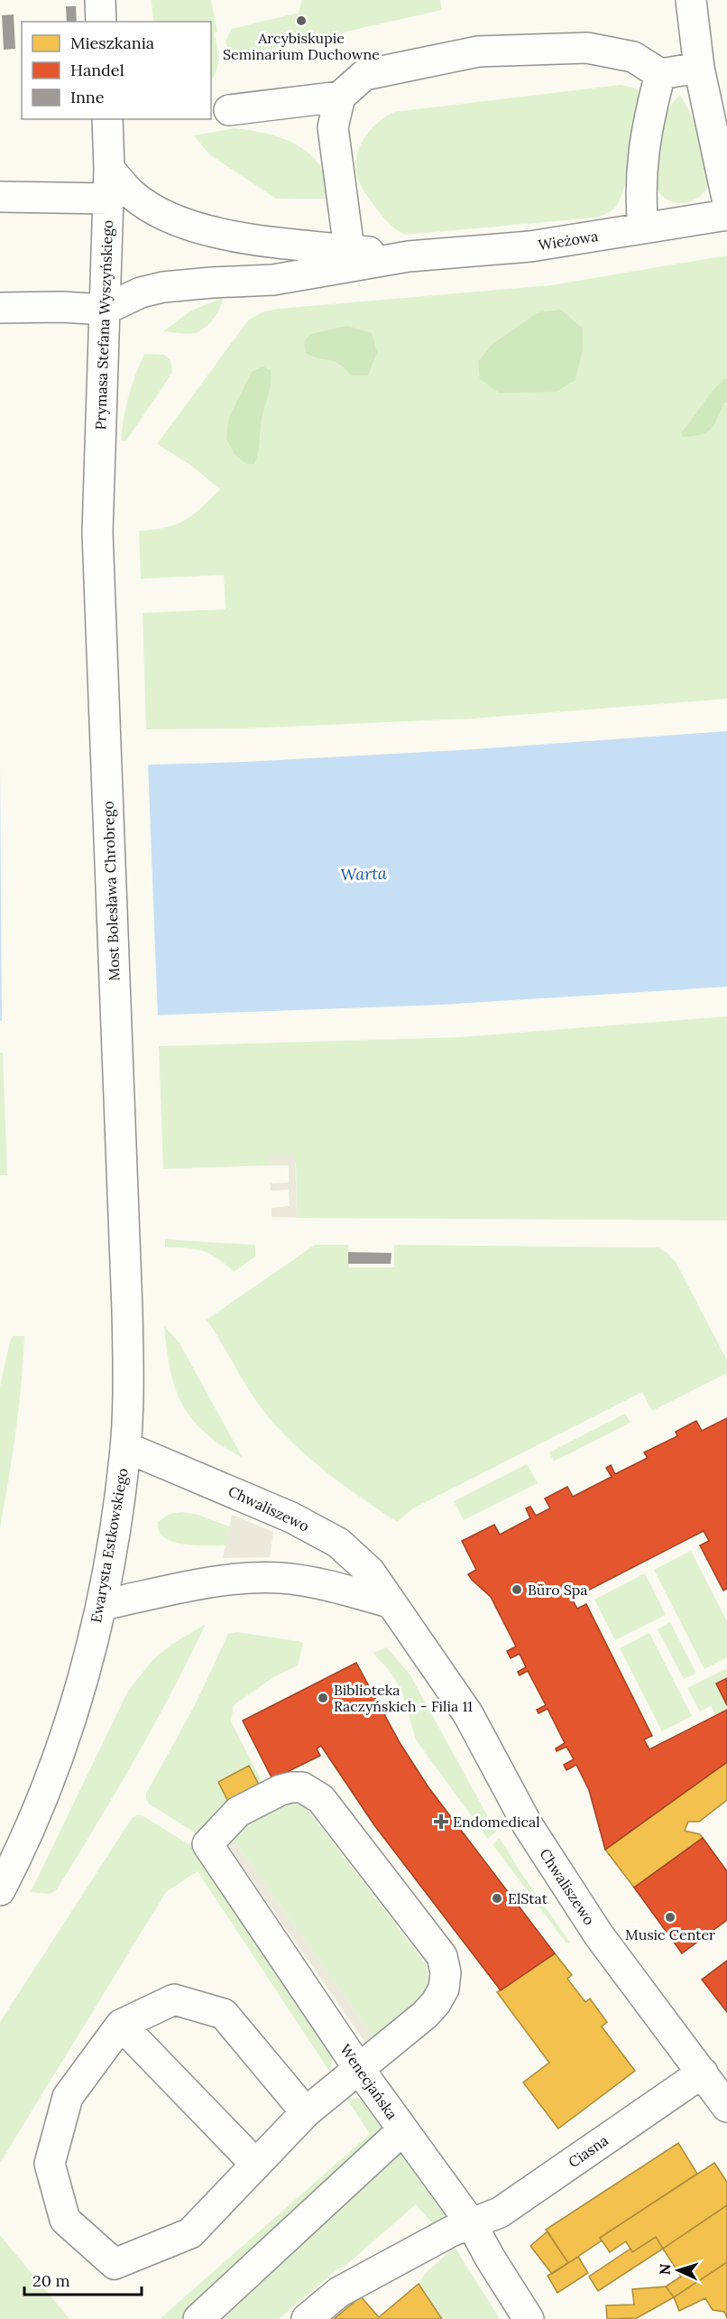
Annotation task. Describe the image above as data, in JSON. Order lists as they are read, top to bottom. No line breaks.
{"streets":{"street":["Wieżowa","Prymasa Stefana Wyszyńskiego","Most Bolesława Chrobrego","Chwaliszewo","Ewarysta Estkowskiego","Wenecjańska","Ciasna"]},"crossings":[["Wieżowa","Prymasa Stefana Wyszyńskiego"],["Prymasa Stefana Wyszyńskiego","Most Bolesława Chrobrego"],["Most Bolesława Chrobrego","Ewarysta Estkowskiego"],["Chwaliszewo","Ewarysta Estkowskiego"],["Chwaliszewo","Ciasna"],["Wenecjańska","Ciasna"]],"water":["Warta"],"places":{"other":["Arcybiskupie Seminarium Duchowne","Büro Spa","Biblioteka Raczyńskich - Filia 11","ElStat","Music Center"],"health":["Endomedical"]},"legend":["Mieszkania","Handel","Inne"],"scale_bar":"20 m","north":"left"}
